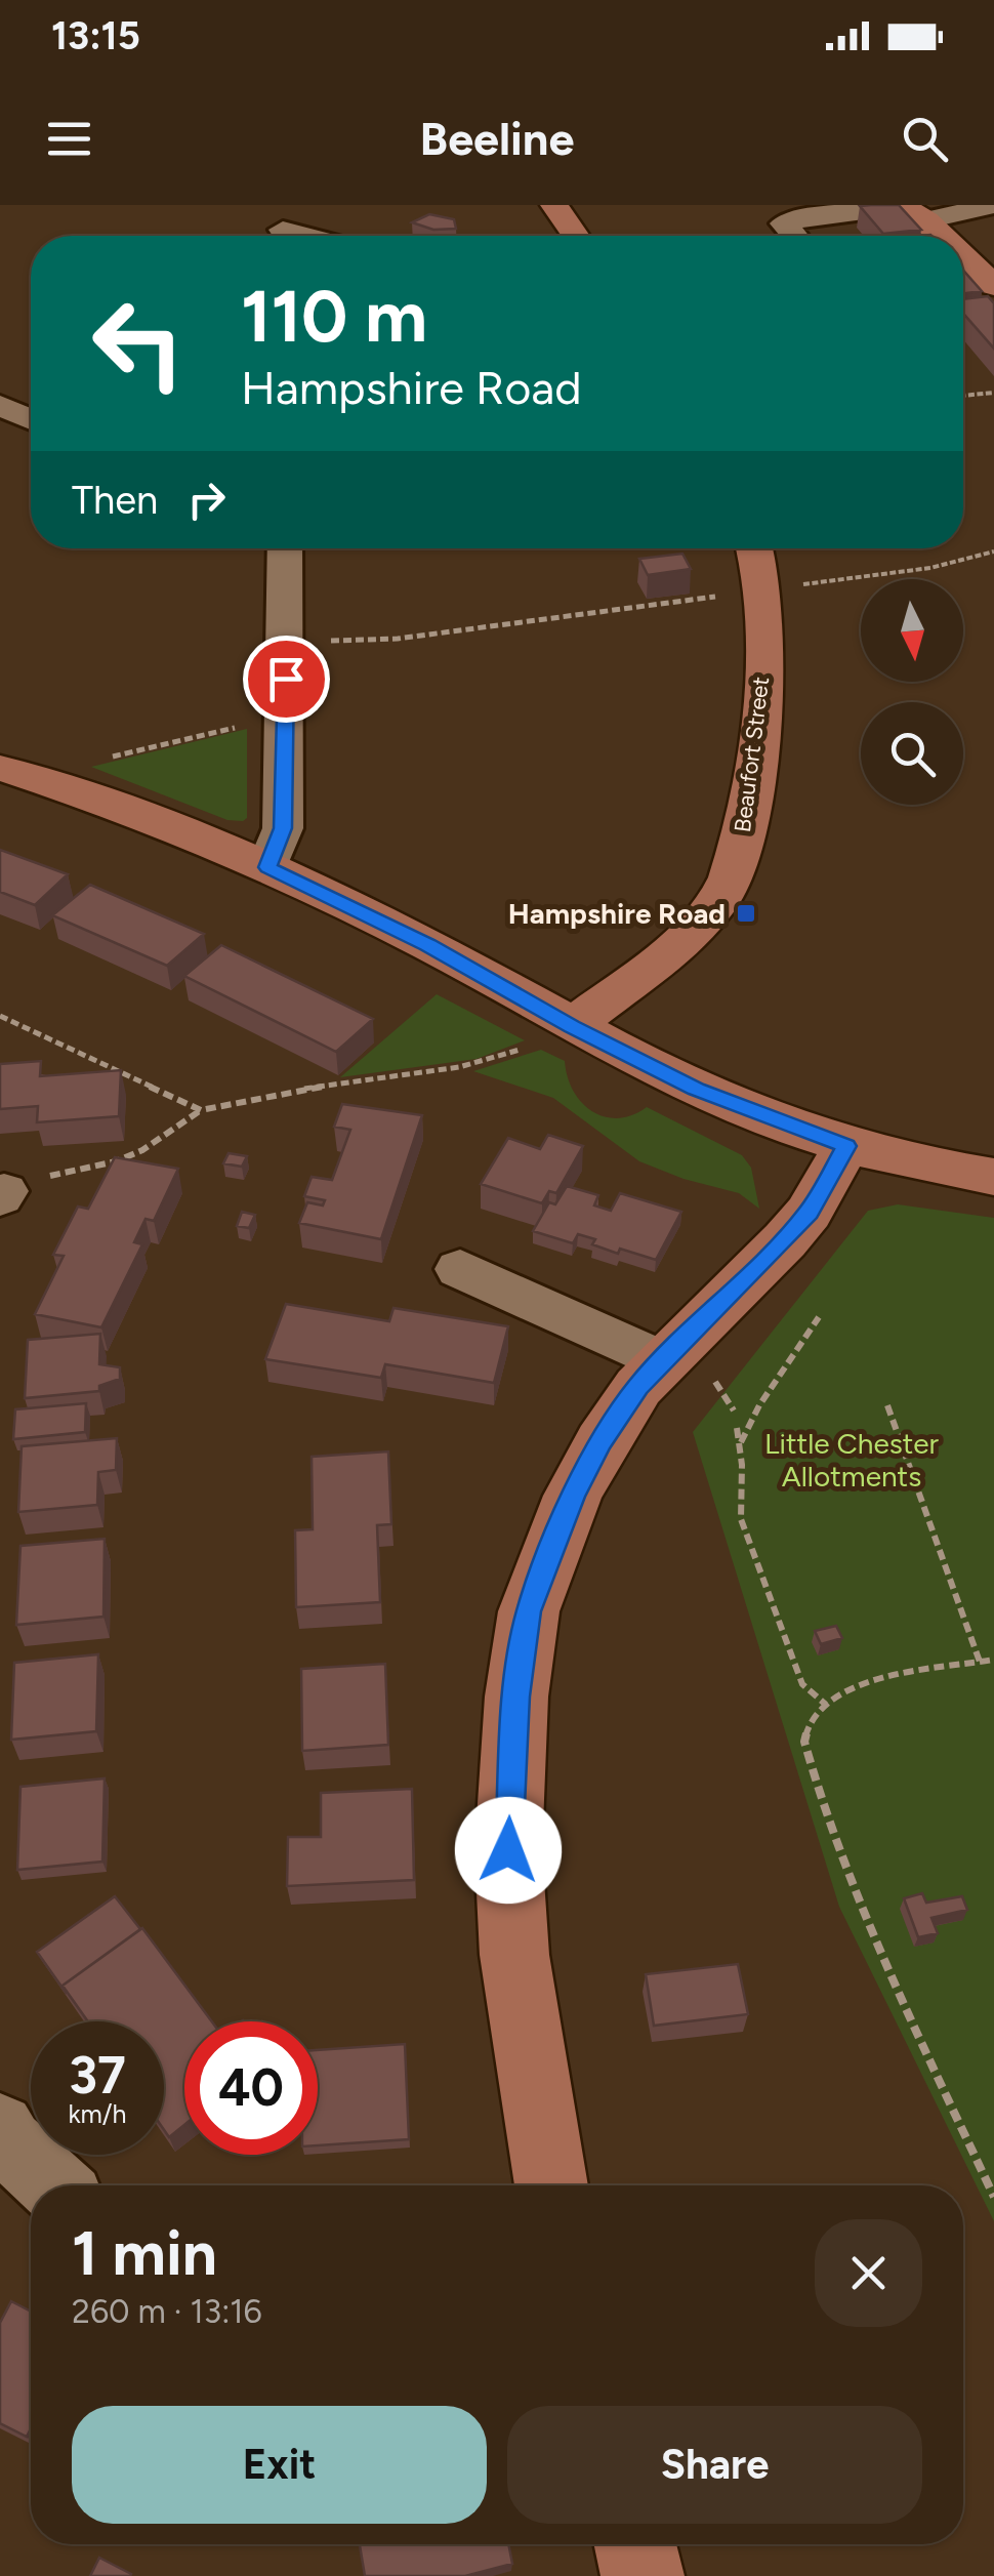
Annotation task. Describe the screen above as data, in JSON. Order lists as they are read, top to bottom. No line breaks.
{"streets":{"street":["Beaufort Street"]},"parks":["Little Chester Allotments"],"places":{"transit":["Hampshire Road"]},"north":"bottom","page":{"status":"13:15","header":"Beeline","turn":["110 m","Hampshire Road"],"then":"Then","speed":"37 km/h","limit":"40","heading":["1 min","260 m · 13:16"],"buttons":["Exit","Share"]}}
